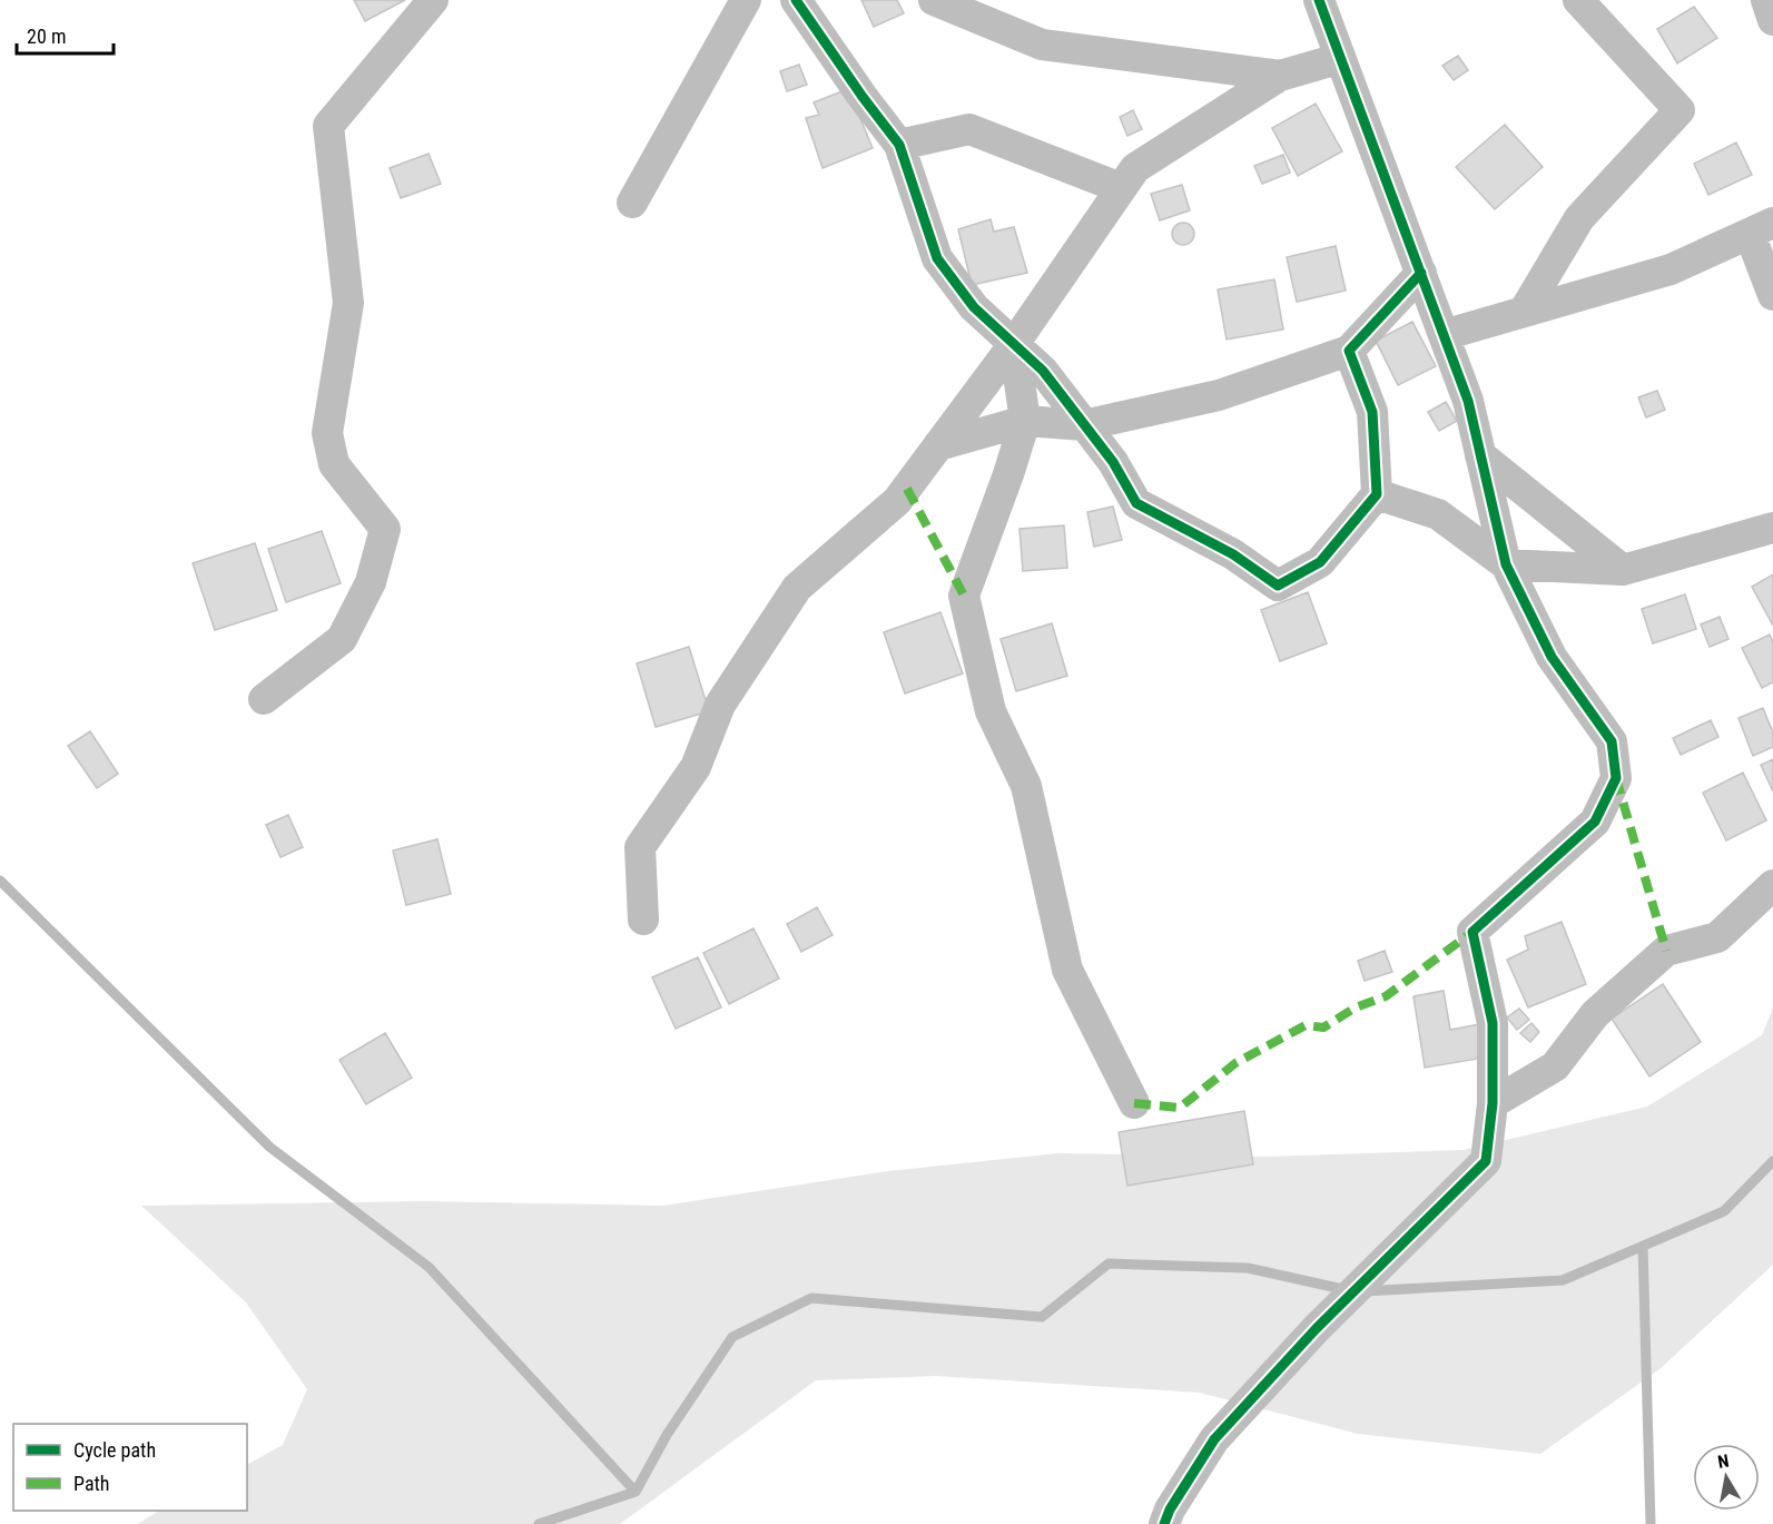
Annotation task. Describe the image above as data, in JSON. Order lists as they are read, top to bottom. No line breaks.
{"legend":["Cycle path","Path"],"scale_bar":"20 m","north":"top"}
